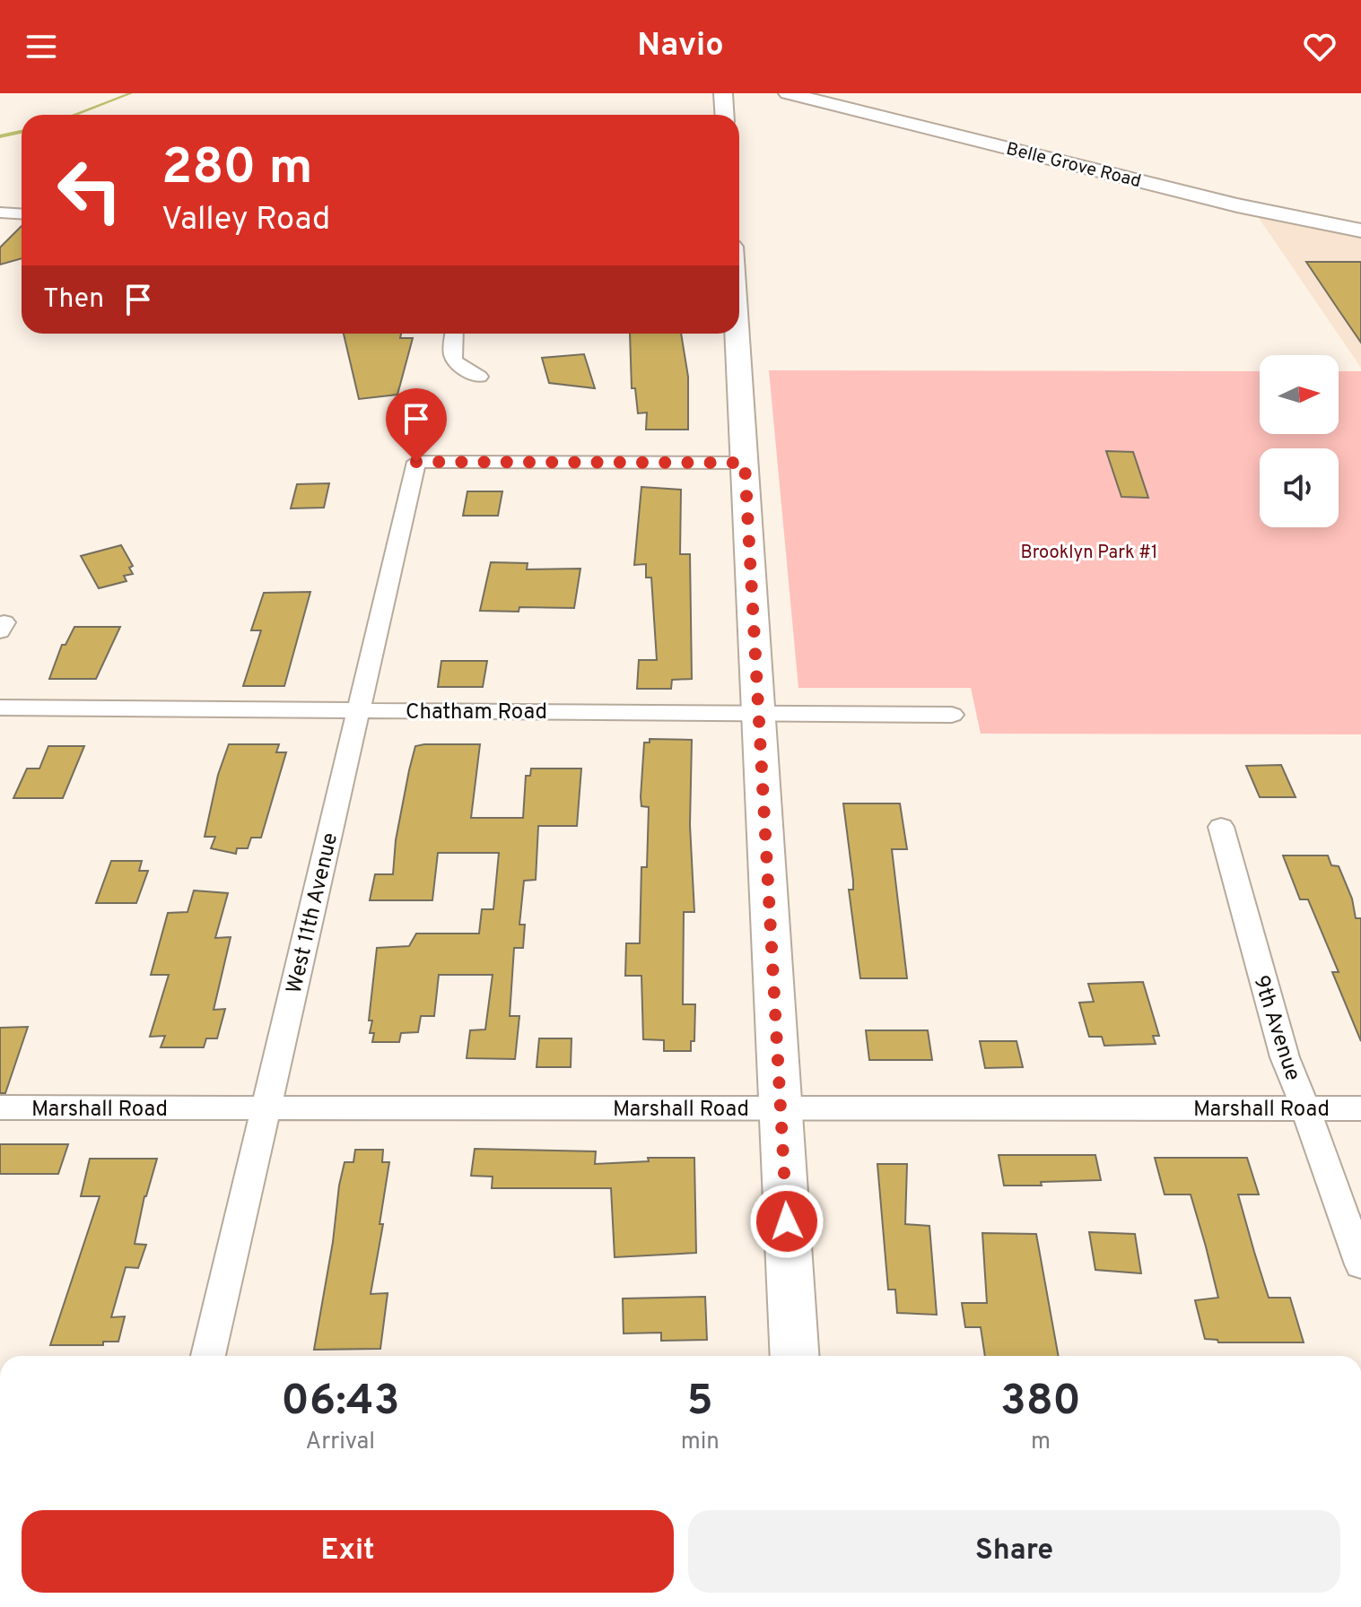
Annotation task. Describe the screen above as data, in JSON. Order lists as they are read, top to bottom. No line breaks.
{"streets":{"street":["Belle Grove Road","Chatham Road","West 11th Avenue","9th Avenue","Marshall Road"]},"crossings":[["Chatham Road","West 11th Avenue"],["West 11th Avenue","Marshall Road"],["9th Avenue","Marshall Road"]],"parks":["Brooklyn Park #1"],"north":"right","page":{"header":"Navio","turn":["280 m","Valley Road"],"then":"Then","eta":["06:43","Arrival","5","min","380","m"],"buttons":["Exit","Share"]}}
